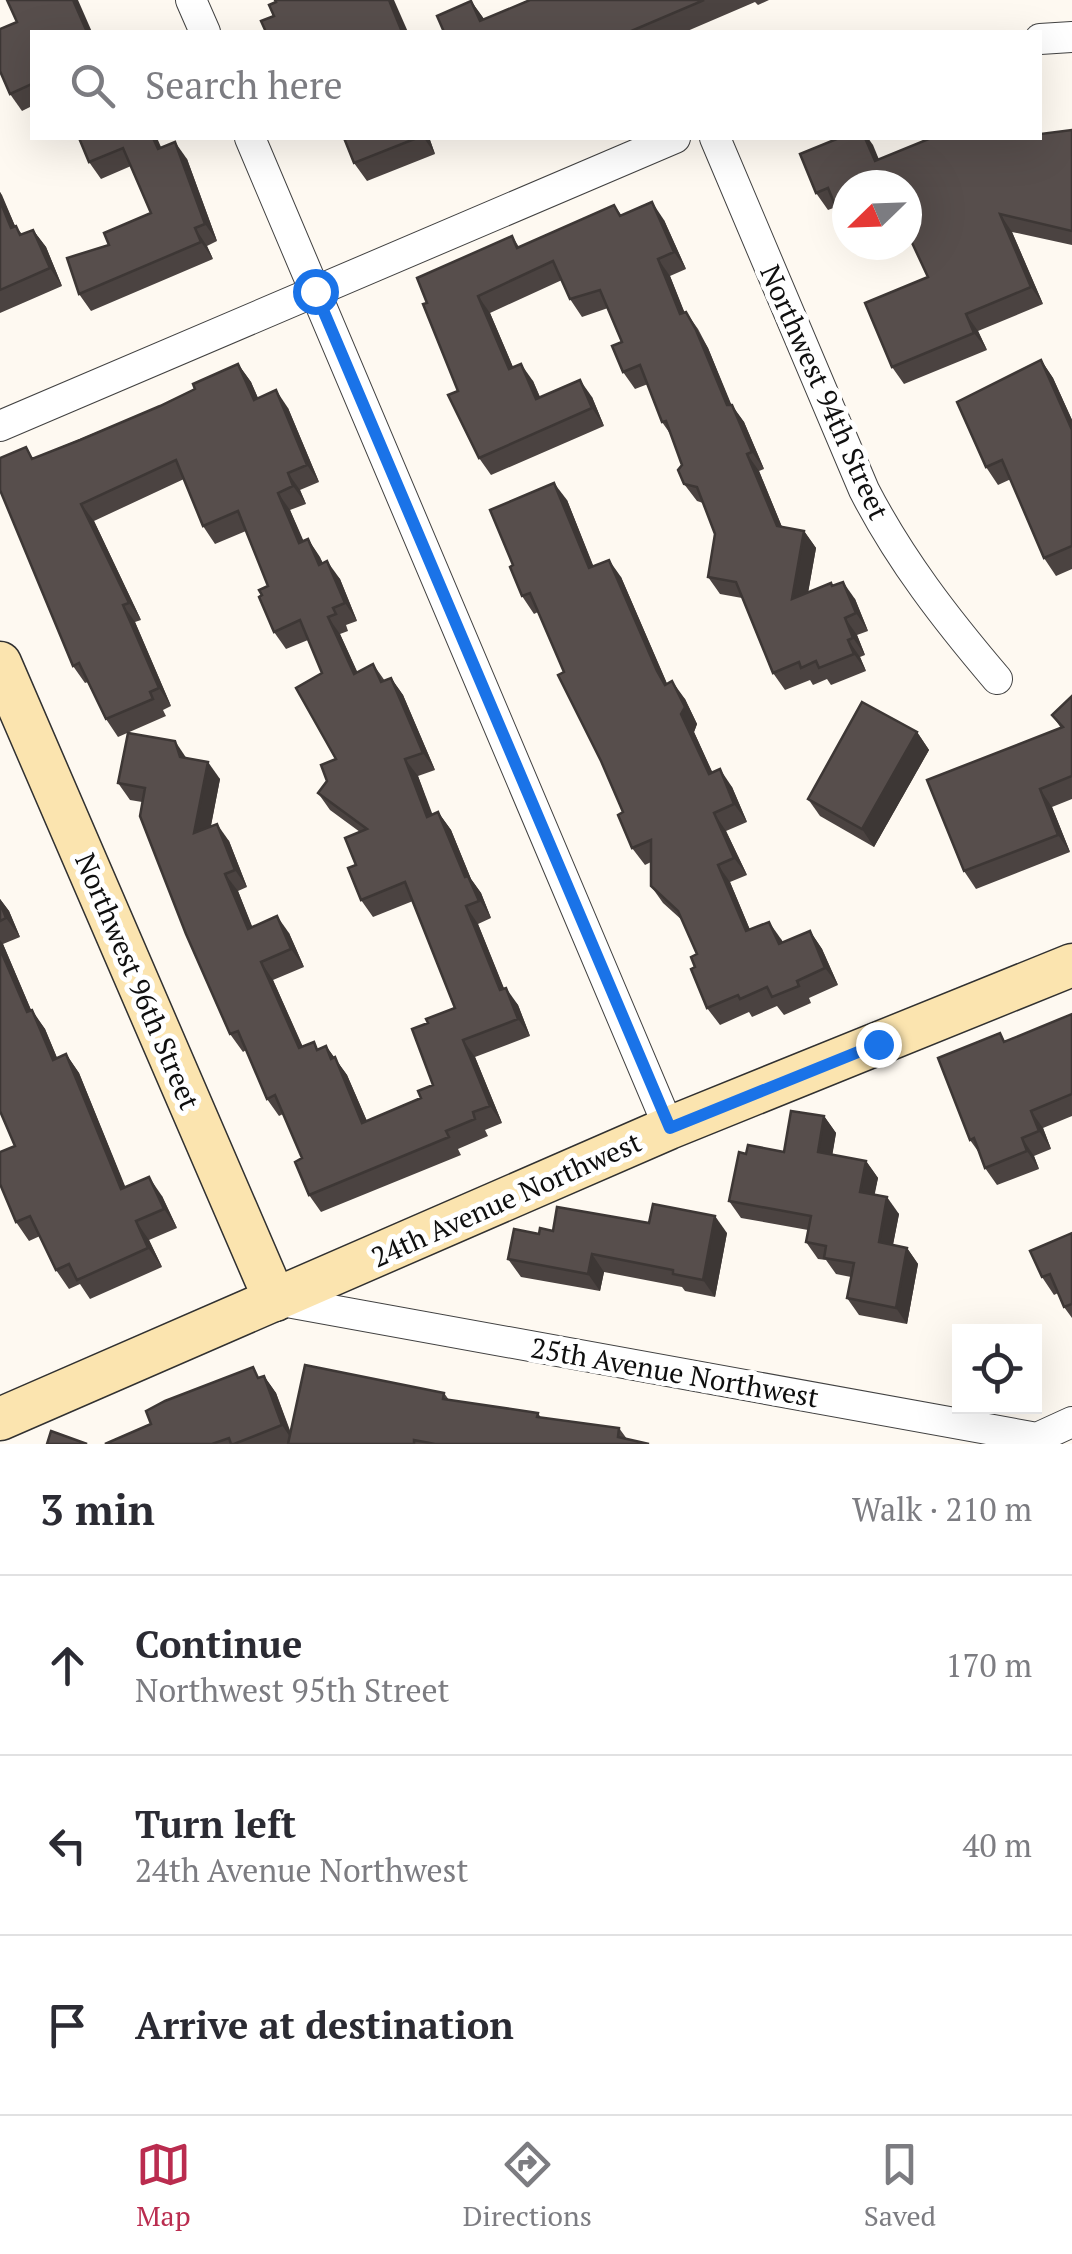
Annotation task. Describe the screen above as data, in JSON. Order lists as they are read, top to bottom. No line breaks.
{"streets":{"street":["Northwest 94th Street","Northwest 96th Street","24th Avenue Northwest","25th Avenue Northwest"]},"crossings":[["Northwest 96th Street","24th Avenue Northwest"],["Northwest 96th Street","25th Avenue Northwest"],["24th Avenue Northwest","25th Avenue Northwest"]],"north":"bottom left","page":{"search":"Search here","heading":["3 min","Walk · 210 m"],"list":[["Continue","Northwest 95th Street","170 m"],["Turn left","24th Avenue Northwest","40 m"],"Arrive at destination"],"nav":["Map","Directions","Saved"]}}
